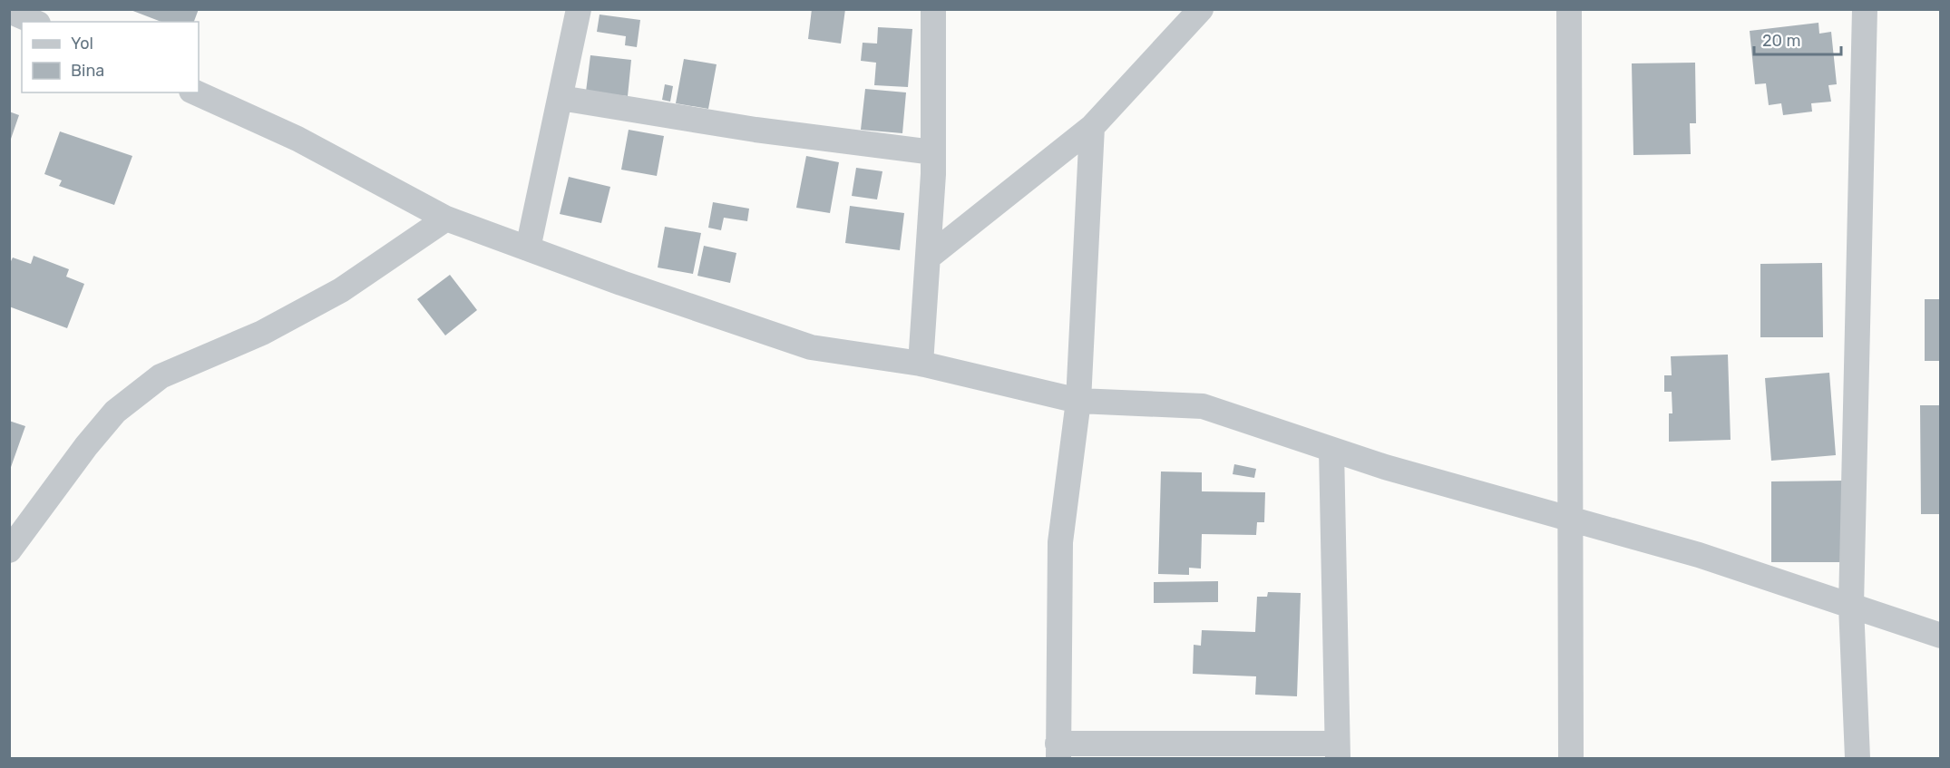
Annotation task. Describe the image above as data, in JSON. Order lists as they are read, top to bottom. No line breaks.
{"legend":["Yol","Bina"],"scale_bar":"20 m"}
